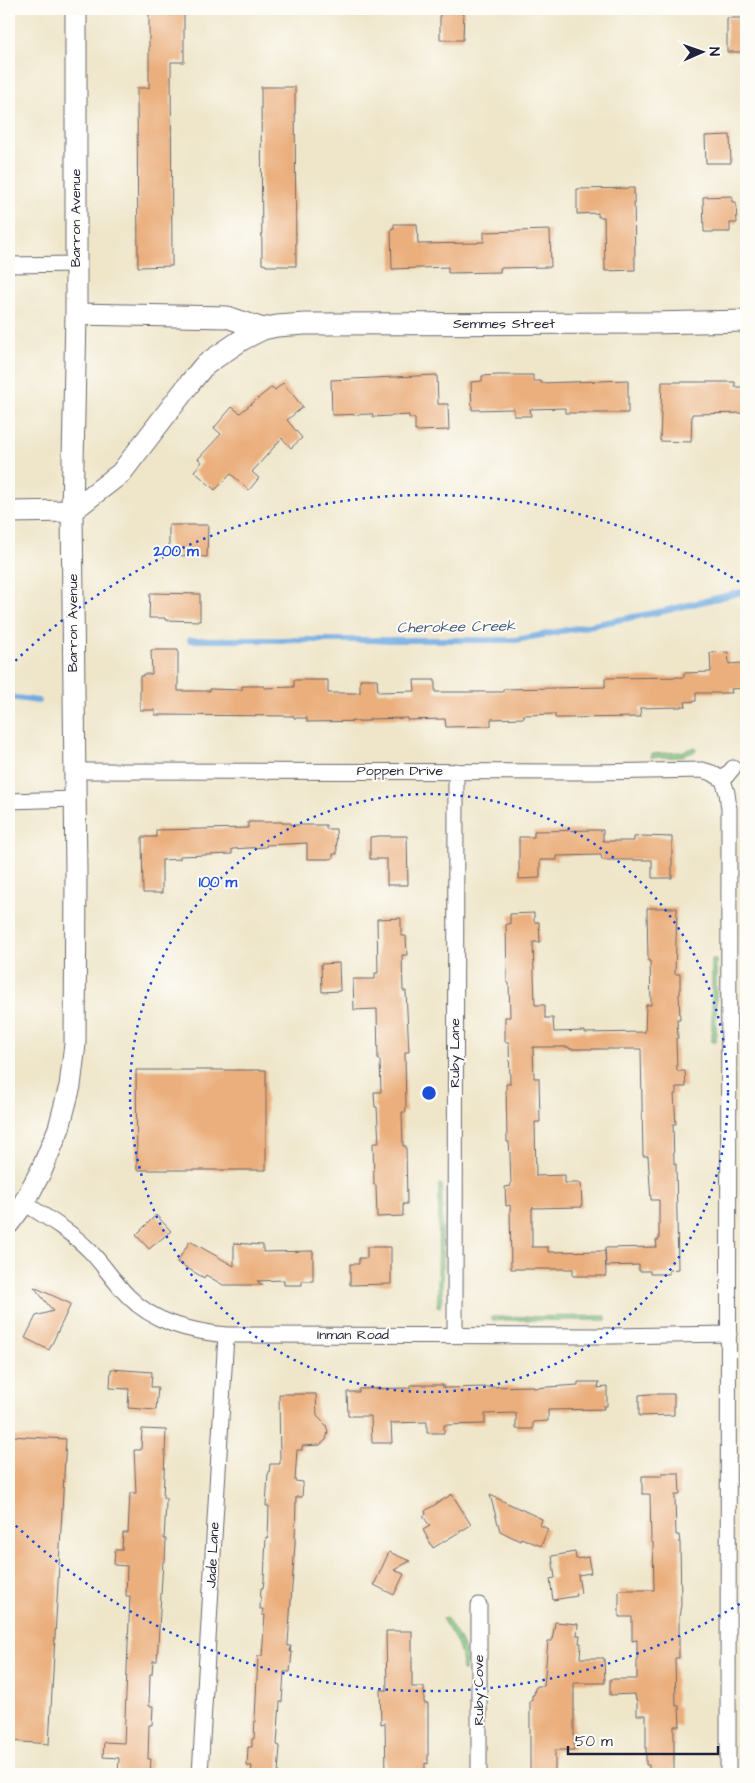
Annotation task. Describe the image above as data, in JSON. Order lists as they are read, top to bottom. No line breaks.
{"streets":{"main road":["Barron Avenue","Semmes Street"],"street":["Poppen Drive","Ruby Lane","Inman Road","Jade Lane","Ruby Cove"]},"crossings":[["Barron Avenue","Semmes Street"],["Barron Avenue","Poppen Drive"],["Barron Avenue","Inman Road"],["Poppen Drive","Ruby Lane"],["Ruby Lane","Inman Road"],["Inman Road","Jade Lane"]],"water":["Cherokee Creek"],"scale_bar":"50 m","north":"right","rings":["200 m","100 m"]}
